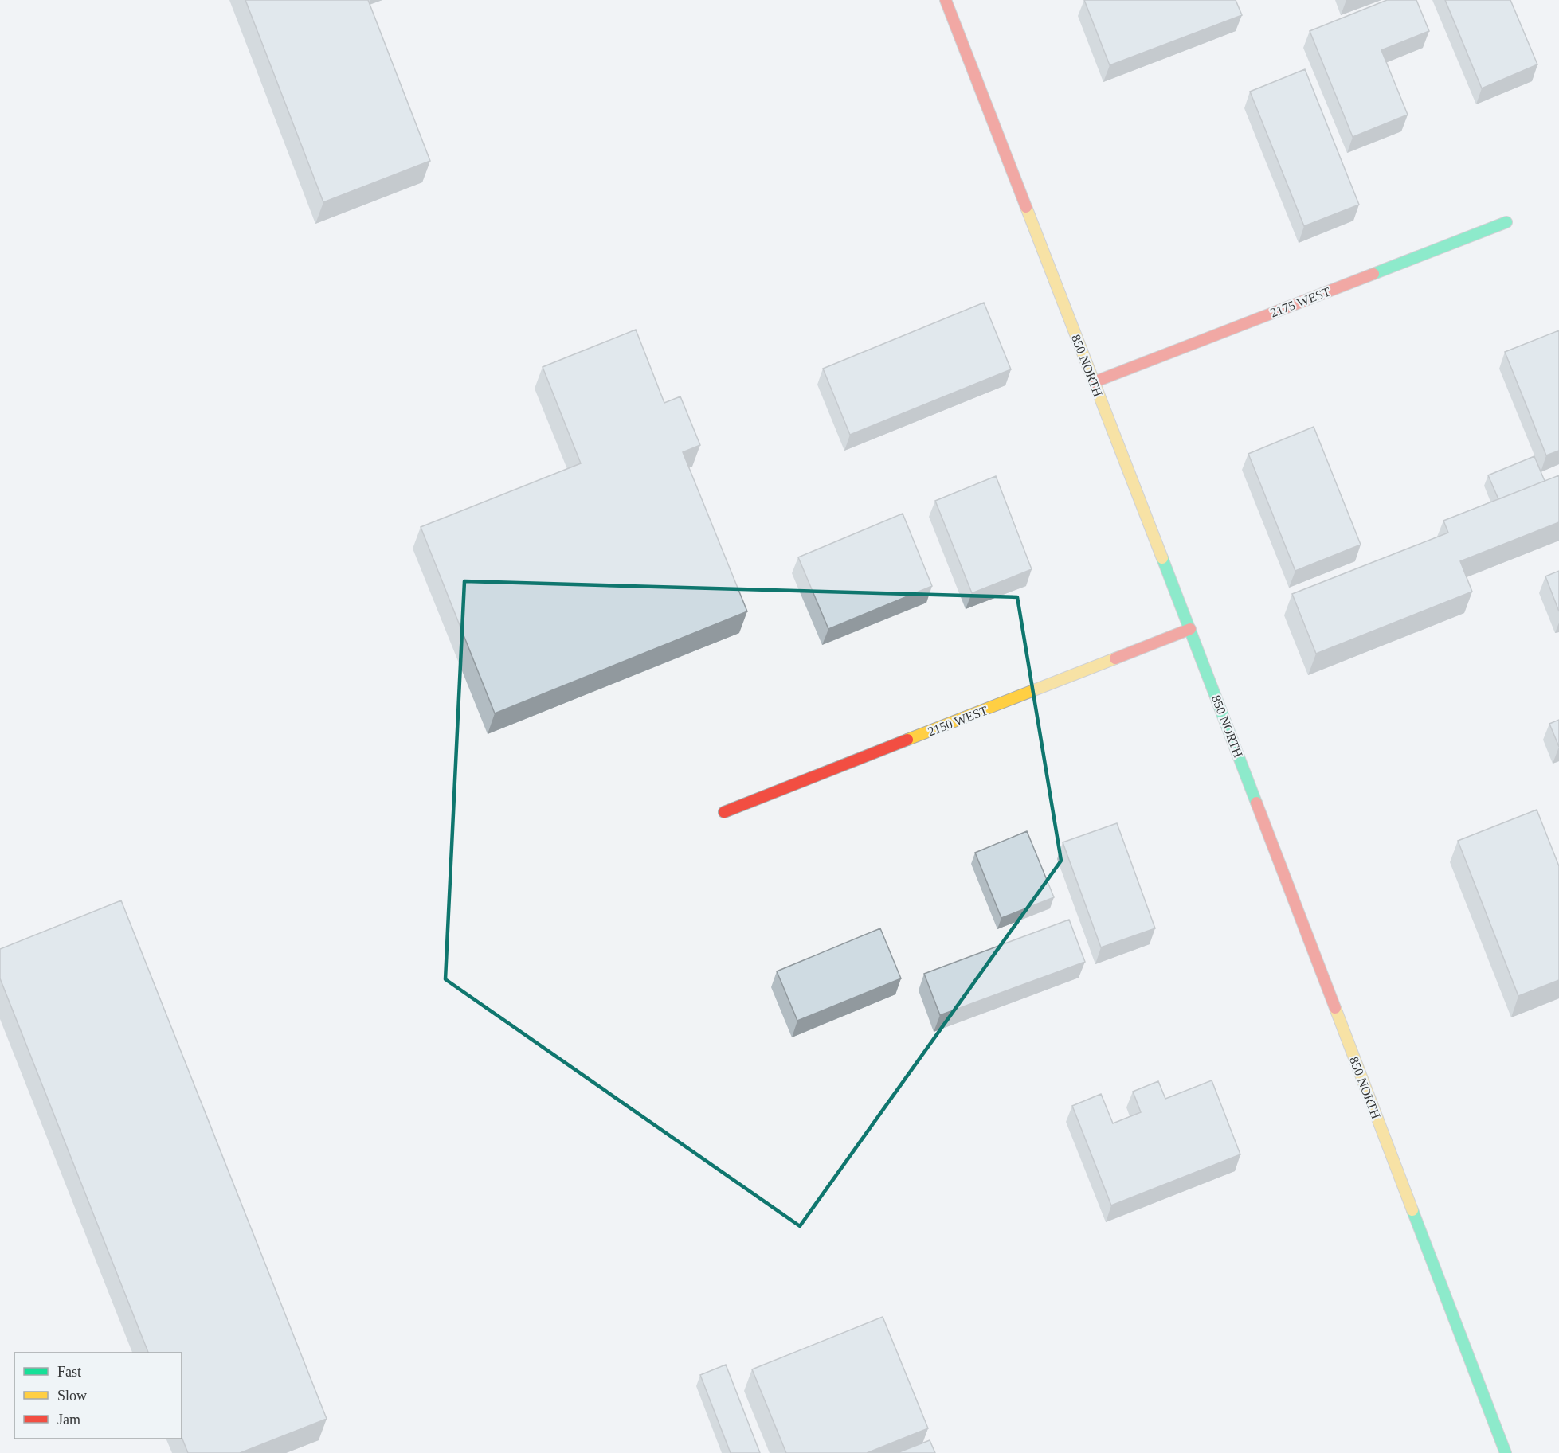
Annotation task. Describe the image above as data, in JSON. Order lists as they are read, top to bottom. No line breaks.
{"streets":{"street":["2175 WEST","850 NORTH","2150 WEST"]},"crossings":[["2175 WEST","850 NORTH"],["850 NORTH","2150 WEST"]],"legend":["Fast","Slow","Jam"]}
